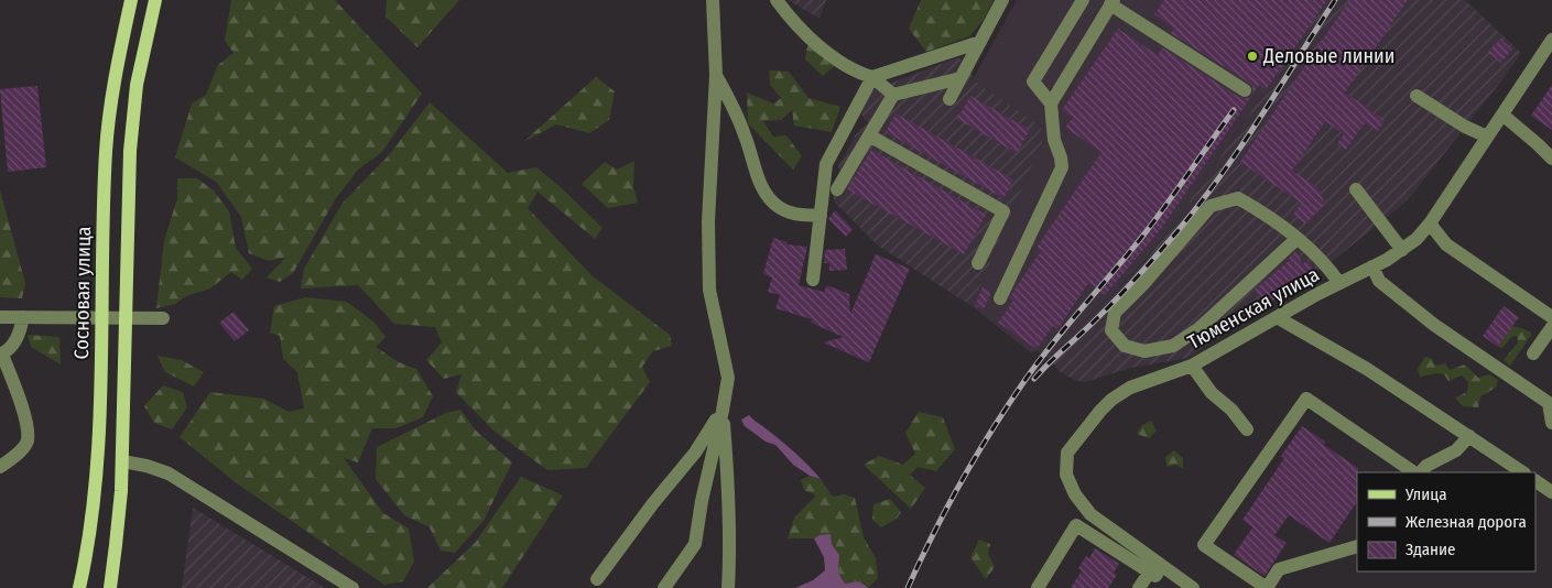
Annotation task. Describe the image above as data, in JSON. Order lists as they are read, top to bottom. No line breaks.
{"streets":{"main road":["Сосновая улица"],"street":["Тюменская улица"]},"places":["Деловые линии"],"legend":["Улица","Железная дорога","Здание"]}
